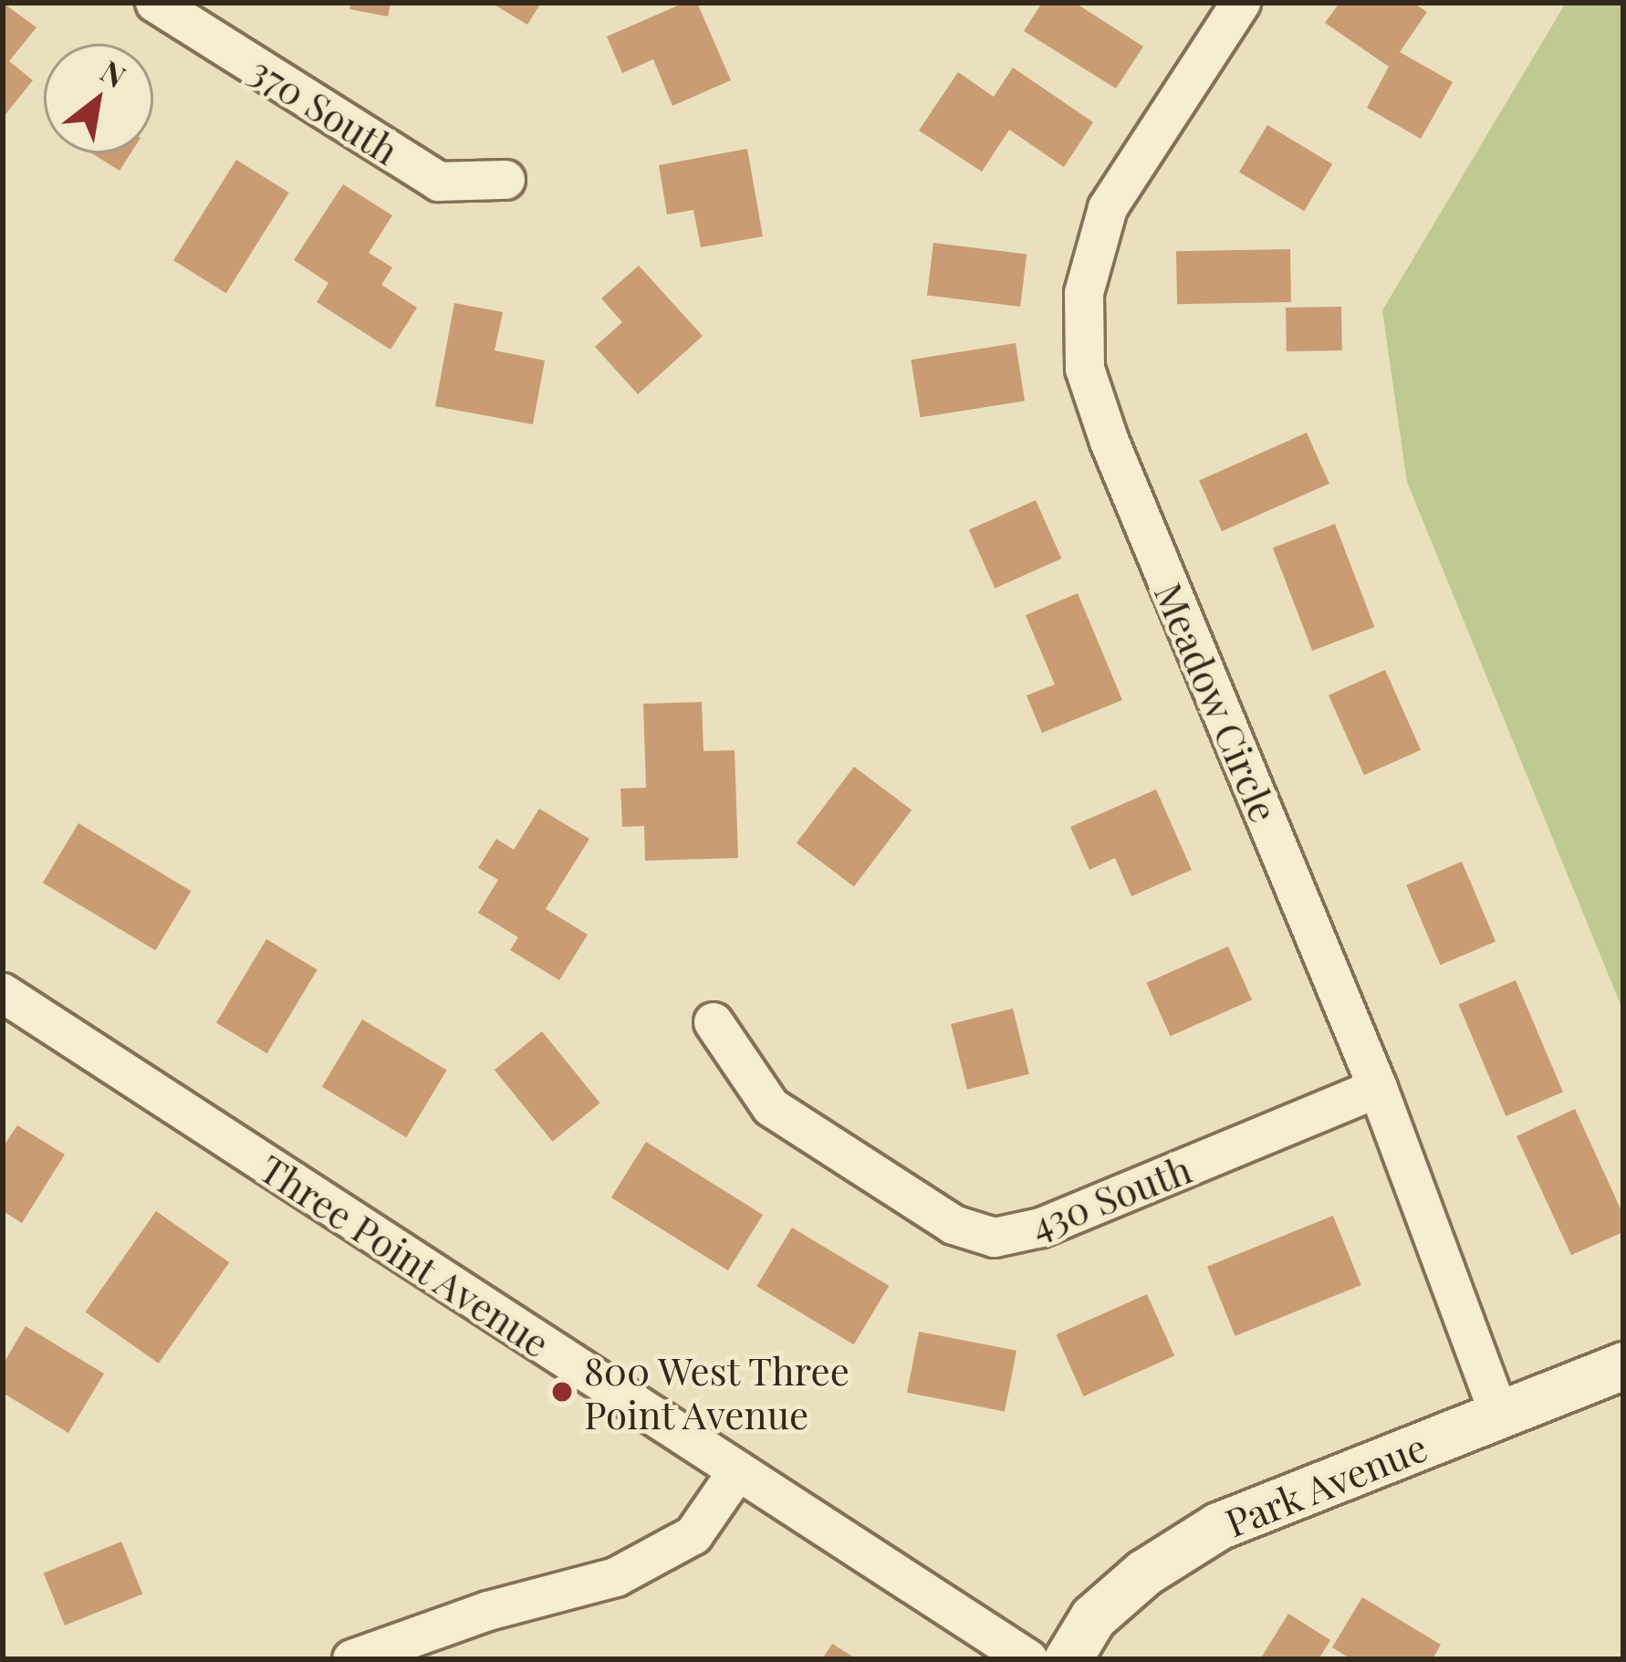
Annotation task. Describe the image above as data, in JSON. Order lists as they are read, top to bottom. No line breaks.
{"streets":{"street":["370 South","Meadow Circle","430 South","Three Point Avenue","Park Avenue"]},"crossings":[["Meadow Circle","430 South"],["Meadow Circle","Park Avenue"]],"places":["800 West Three Point Avenue"],"north":"top right"}
